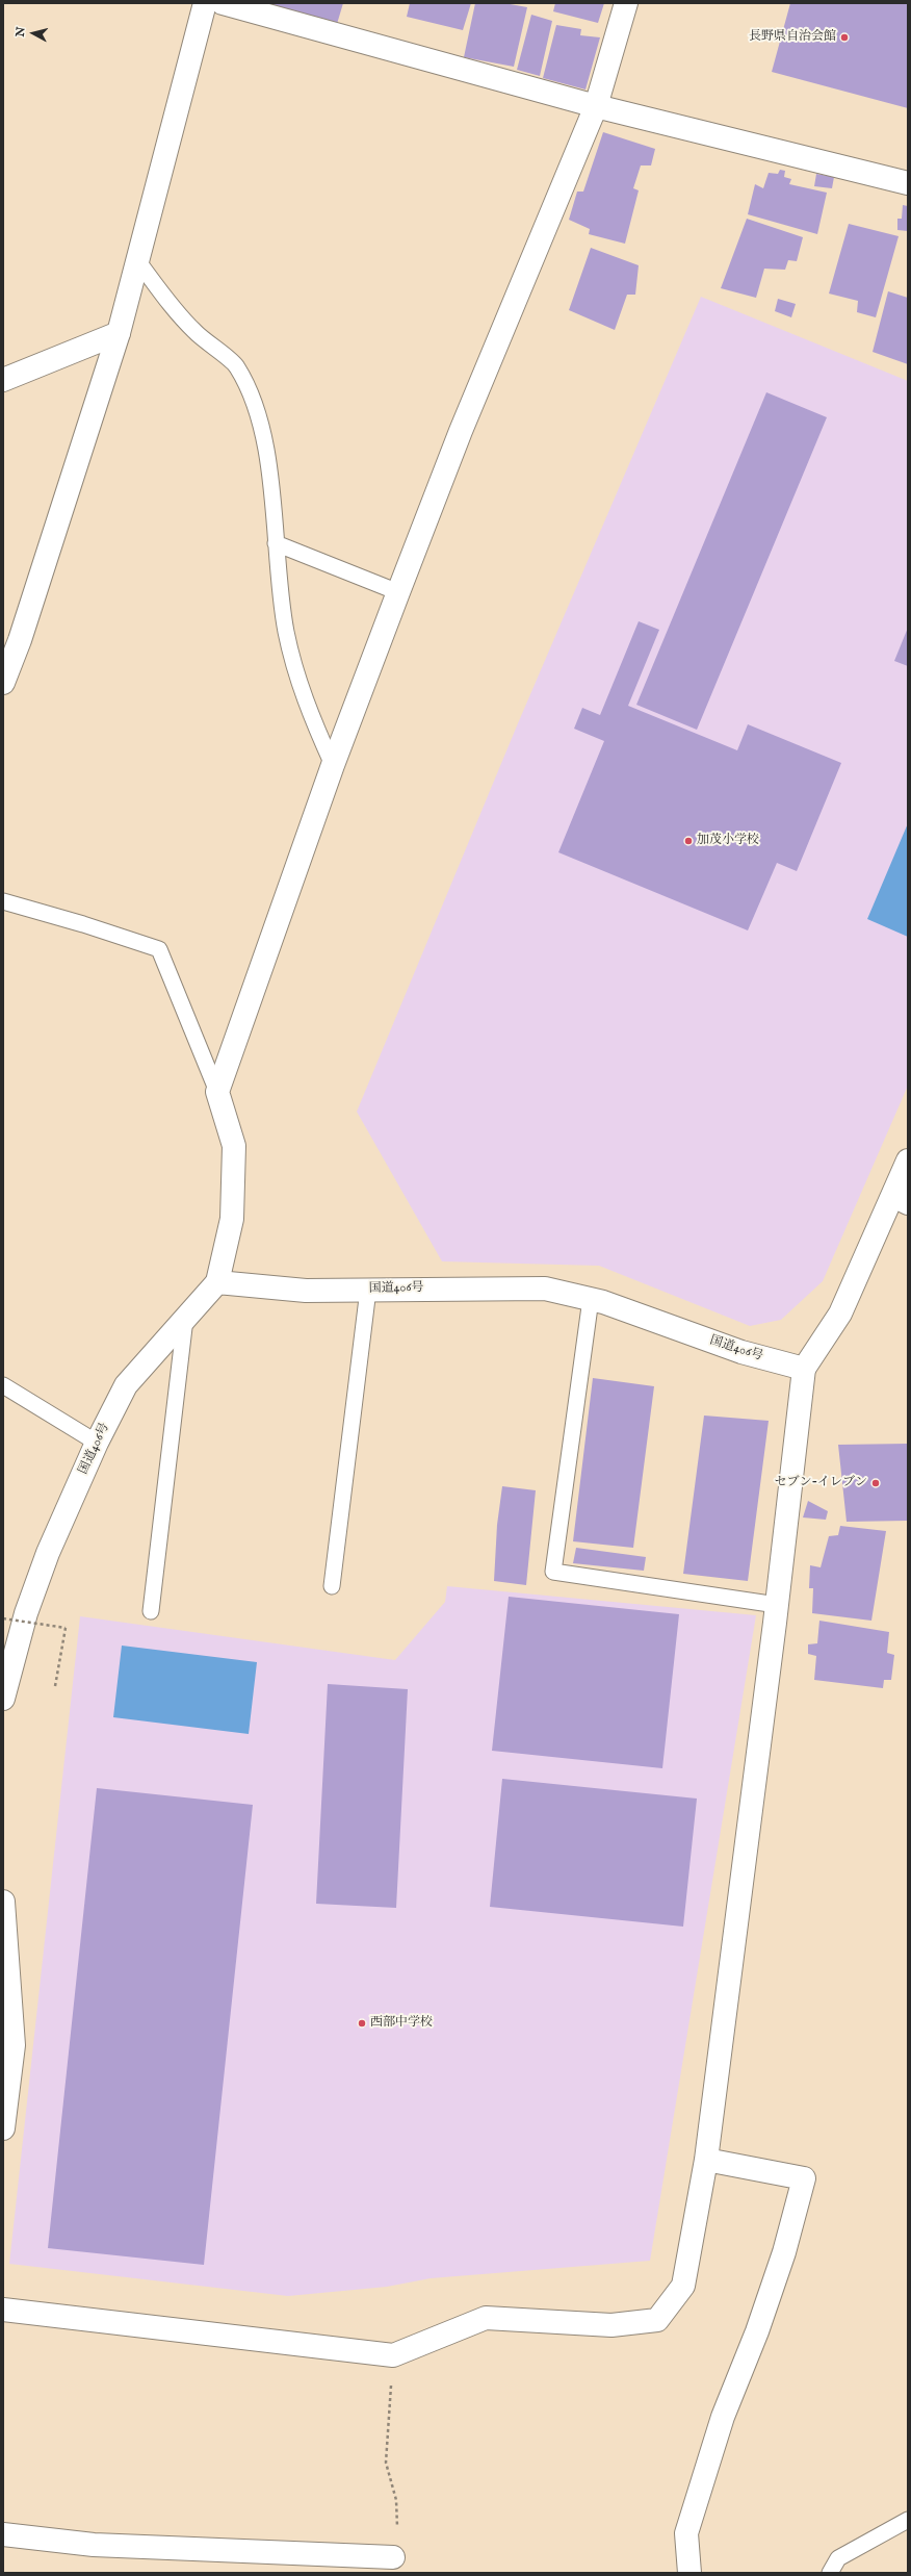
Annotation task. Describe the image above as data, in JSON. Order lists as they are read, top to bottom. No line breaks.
{"streets":{"main road":["国道406号"]},"places":["長野県自治会館","加茂小学校","セブン-イレブン","西部中学校"],"north":"left"}
